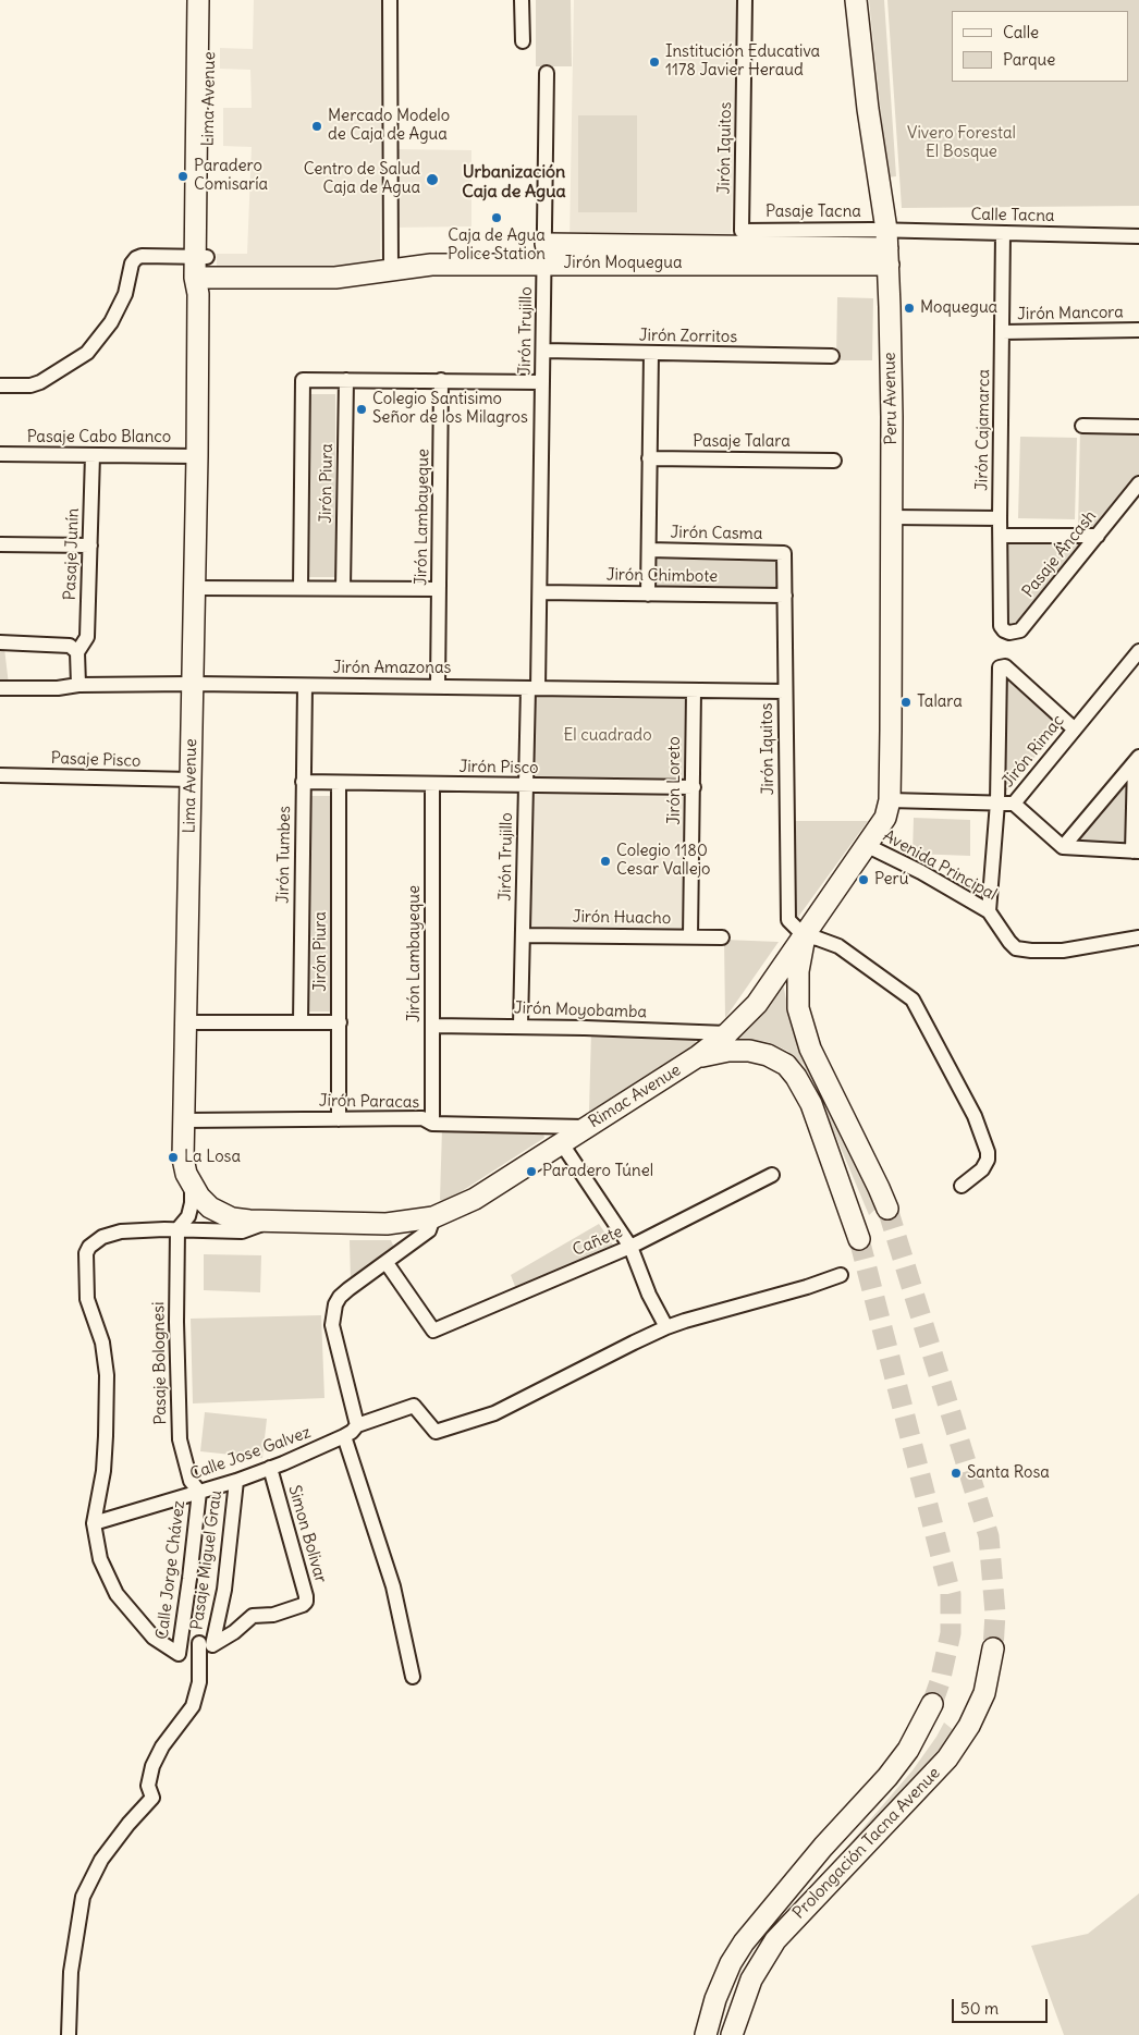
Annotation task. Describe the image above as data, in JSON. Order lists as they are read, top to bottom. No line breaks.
{"streets":{"main road":["Lima Avenue","Jirón Moquegua","Peru Avenue","Rimac Avenue","Prolongación Tacna Avenue"],"street":["Jirón Iquitos","Pasaje Tacna","Calle Tacna","Jirón Mancora","Jirón Trujillo","Jirón Zorritos","Jirón Cajamarca","Pasaje Cabo Blanco","Pasaje Talara","Jirón Piura","Jirón Lambayeque","Jirón Casma","Pasaje Junín","Pasaje Áncash","Jirón Chimbote","Jirón Amazonas","Jirón Rimac","Pasaje Pisco","Jirón Pisco","Jirón Loreto","Jirón Tumbes","Avenida Principal","Jirón Huacho","Jirón Moyobamba","Jirón Paracas","Cañete","Pasaje Bolognesi","Calle Jose Galvez","Simon Bolivar","Pasaje Miguel Grau","Calle Jorge Chávez"]},"crossings":[["Lima Avenue","Jirón Moquegua"],["Lima Avenue","Pasaje Cabo Blanco"],["Lima Avenue","Jirón Amazonas"],["Lima Avenue","Pasaje Pisco"],["Lima Avenue","Rimac Avenue"],["Lima Avenue","Jirón Paracas"],["Jirón Iquitos","Pasaje Tacna"],["Jirón Iquitos","Jirón Casma"],["Jirón Iquitos","Jirón Chimbote"],["Jirón Iquitos","Jirón Amazonas"],["Jirón Iquitos","Rimac Avenue"],["Pasaje Tacna","Calle Tacna"],["Pasaje Tacna","Jirón Moquegua"],["Pasaje Tacna","Peru Avenue"],["Calle Tacna","Jirón Moquegua"],["Calle Tacna","Peru Avenue"],["Calle Tacna","Jirón Cajamarca"],["Jirón Moquegua","Jirón Trujillo"],["Jirón Moquegua","Peru Avenue"],["Jirón Mancora","Jirón Cajamarca"],["Jirón Trujillo","Jirón Zorritos"],["Jirón Trujillo","Jirón Chimbote"],["Jirón Trujillo","Jirón Amazonas"],["Jirón Trujillo","Jirón Pisco"],["Jirón Trujillo","Jirón Huacho"],["Jirón Trujillo","Jirón Moyobamba"],["Peru Avenue","Jirón Rimac"],["Peru Avenue","Rimac Avenue"],["Jirón Cajamarca","Pasaje Áncash"],["Pasaje Cabo Blanco","Pasaje Junín"],["Jirón Piura","Jirón Pisco"],["Jirón Piura","Jirón Paracas"],["Jirón Lambayeque","Jirón Amazonas"],["Jirón Lambayeque","Jirón Pisco"],["Jirón Lambayeque","Jirón Moyobamba"],["Jirón Lambayeque","Jirón Paracas"],["Jirón Amazonas","Jirón Loreto"],["Jirón Amazonas","Jirón Tumbes"],["Jirón Rimac","Rimac Avenue"],["Jirón Pisco","Jirón Loreto"],["Jirón Pisco","Jirón Tumbes"],["Jirón Loreto","Jirón Huacho"],["Avenida Principal","Rimac Avenue"],["Jirón Moyobamba","Rimac Avenue"],["Rimac Avenue","Jirón Paracas"],["Pasaje Bolognesi","Calle Jose Galvez"],["Pasaje Bolognesi","Calle Jorge Chávez"],["Calle Jose Galvez","Simon Bolivar"],["Calle Jose Galvez","Pasaje Miguel Grau"],["Calle Jose Galvez","Calle Jorge Chávez"],["Simon Bolivar","Pasaje Miguel Grau"]],"districts":["Urbanización Caja de Agua"],"parks":["Vivero Forestal El Bosque","El cuadrado"],"places":["Institución Educativa 1178 Javier Heraud","Mercado Modelo de Caja de Agua","Paradero Comisaría","Centro de Salud Caja de Agua","Caja de Agua Police Station","Moquegua","Colegio Santisimo Señor de los Milagros","Talara","Colegio 1180 Cesar Vallejo","Perú","La Losa","Paradero Túnel","Santa Rosa"],"legend":["Calle","Parque"],"scale_bar":"50 m"}
